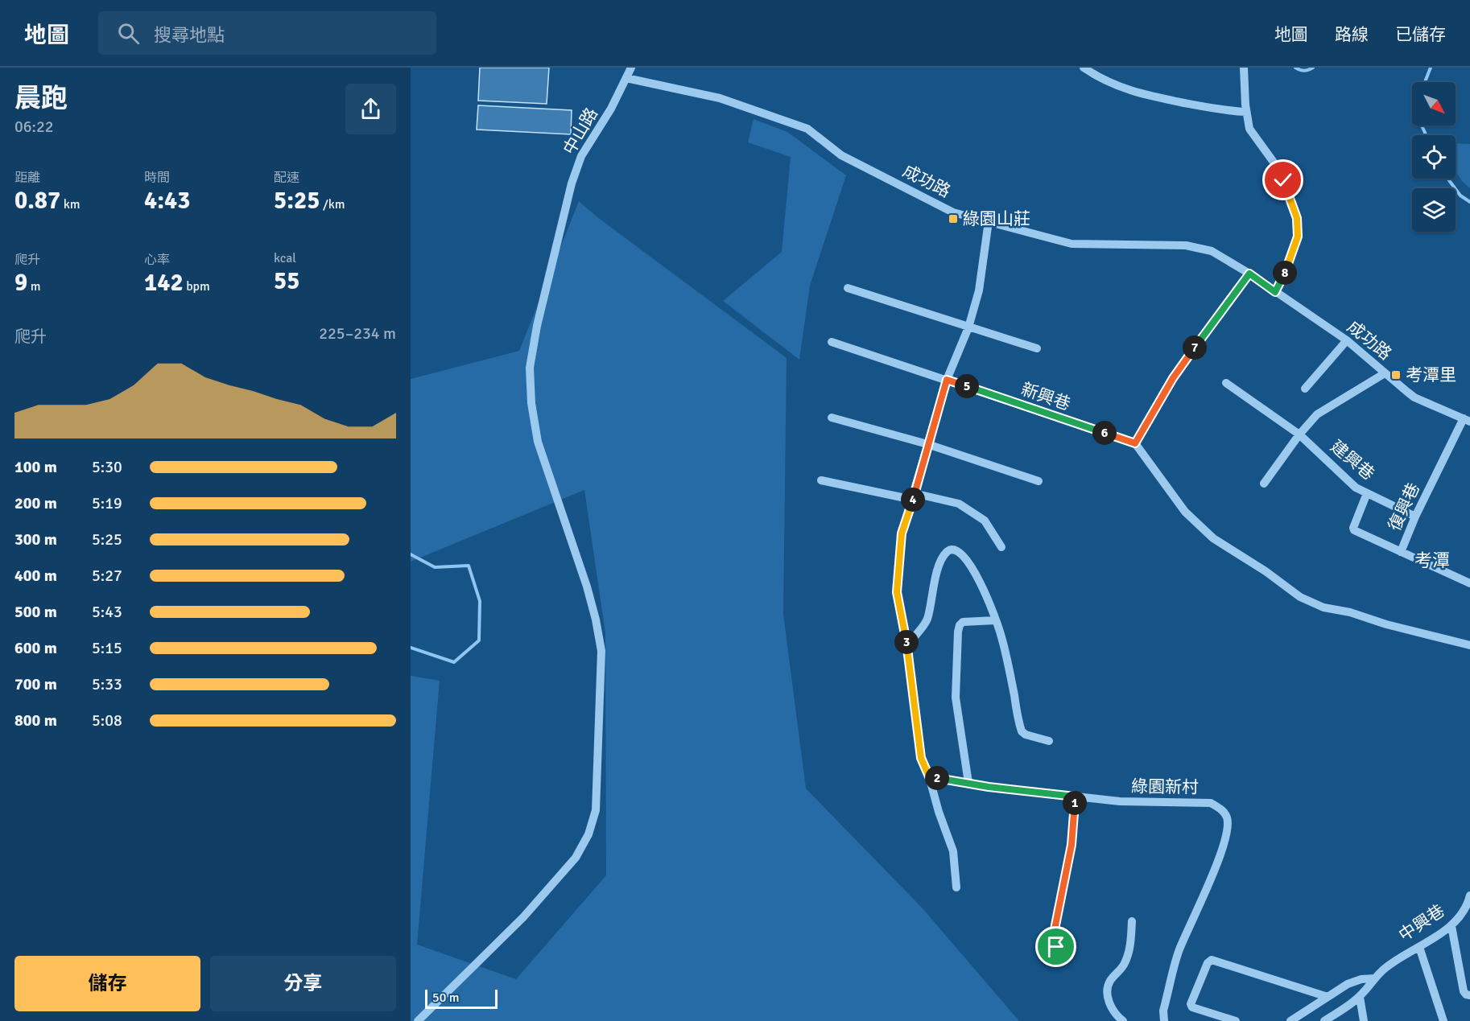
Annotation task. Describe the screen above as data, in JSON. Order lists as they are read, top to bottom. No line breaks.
{"streets":{"street":["中山路","成功路","新興巷","建興巷","復興巷","綠園新村","中興巷"]},"crossings":[["中山路","成功路"],["成功路","復興巷"],["建興巷","復興巷"]],"districts":["考潭"],"places":{"transit":["綠園山莊","考潭里"]},"scale_bar":"50 m","north":"bottom right","page":{"header":"地圖","search":"搜尋地點","nav":["地圖","路線","已儲存"],"heading":["晨跑","06:22"],"stats":[["距離","0.87 km"],["時間","4:43"],["配速","5:25 /km"],["爬升","9 m"],["心率","142 bpm"],["kcal","55"]],"pins":["8","7","5","6","4","3","2","1"],"chart":["爬升","225–234 m"],"list":[{"name":"100 m","note":"5:30"},{"name":"200 m","note":"5:19"},{"name":"300 m","note":"5:25"},{"name":"400 m","note":"5:27"},{"name":"500 m","note":"5:43"},{"name":"600 m","note":"5:15"},{"name":"700 m","note":"5:33"},{"name":"800 m","note":"5:08"}],"buttons":["儲存","分享"],"scale":"50 m"}}
